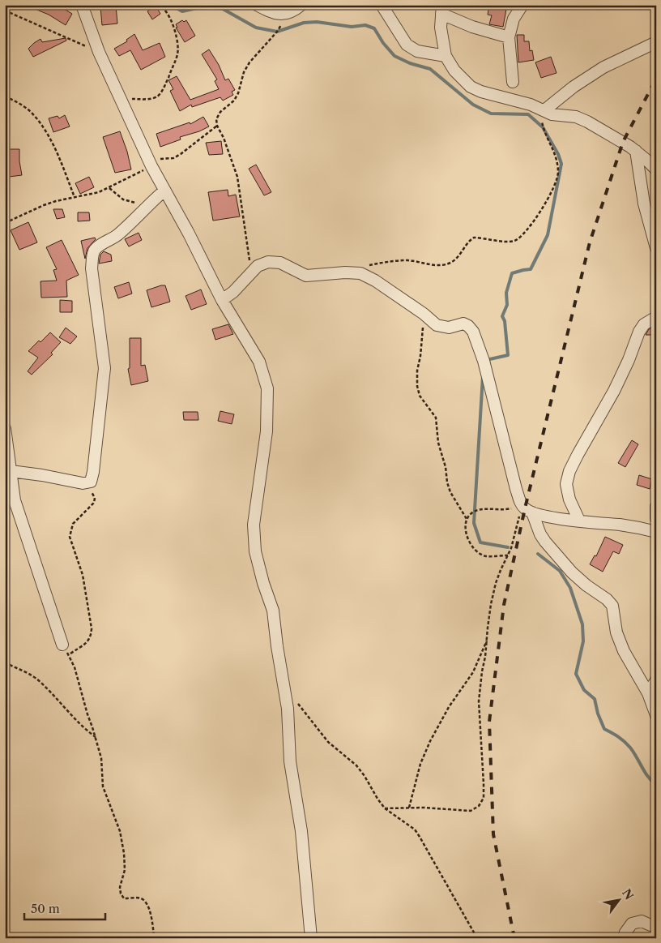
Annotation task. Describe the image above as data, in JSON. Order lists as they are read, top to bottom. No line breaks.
{"scale_bar":"50 m","north":"top right"}
